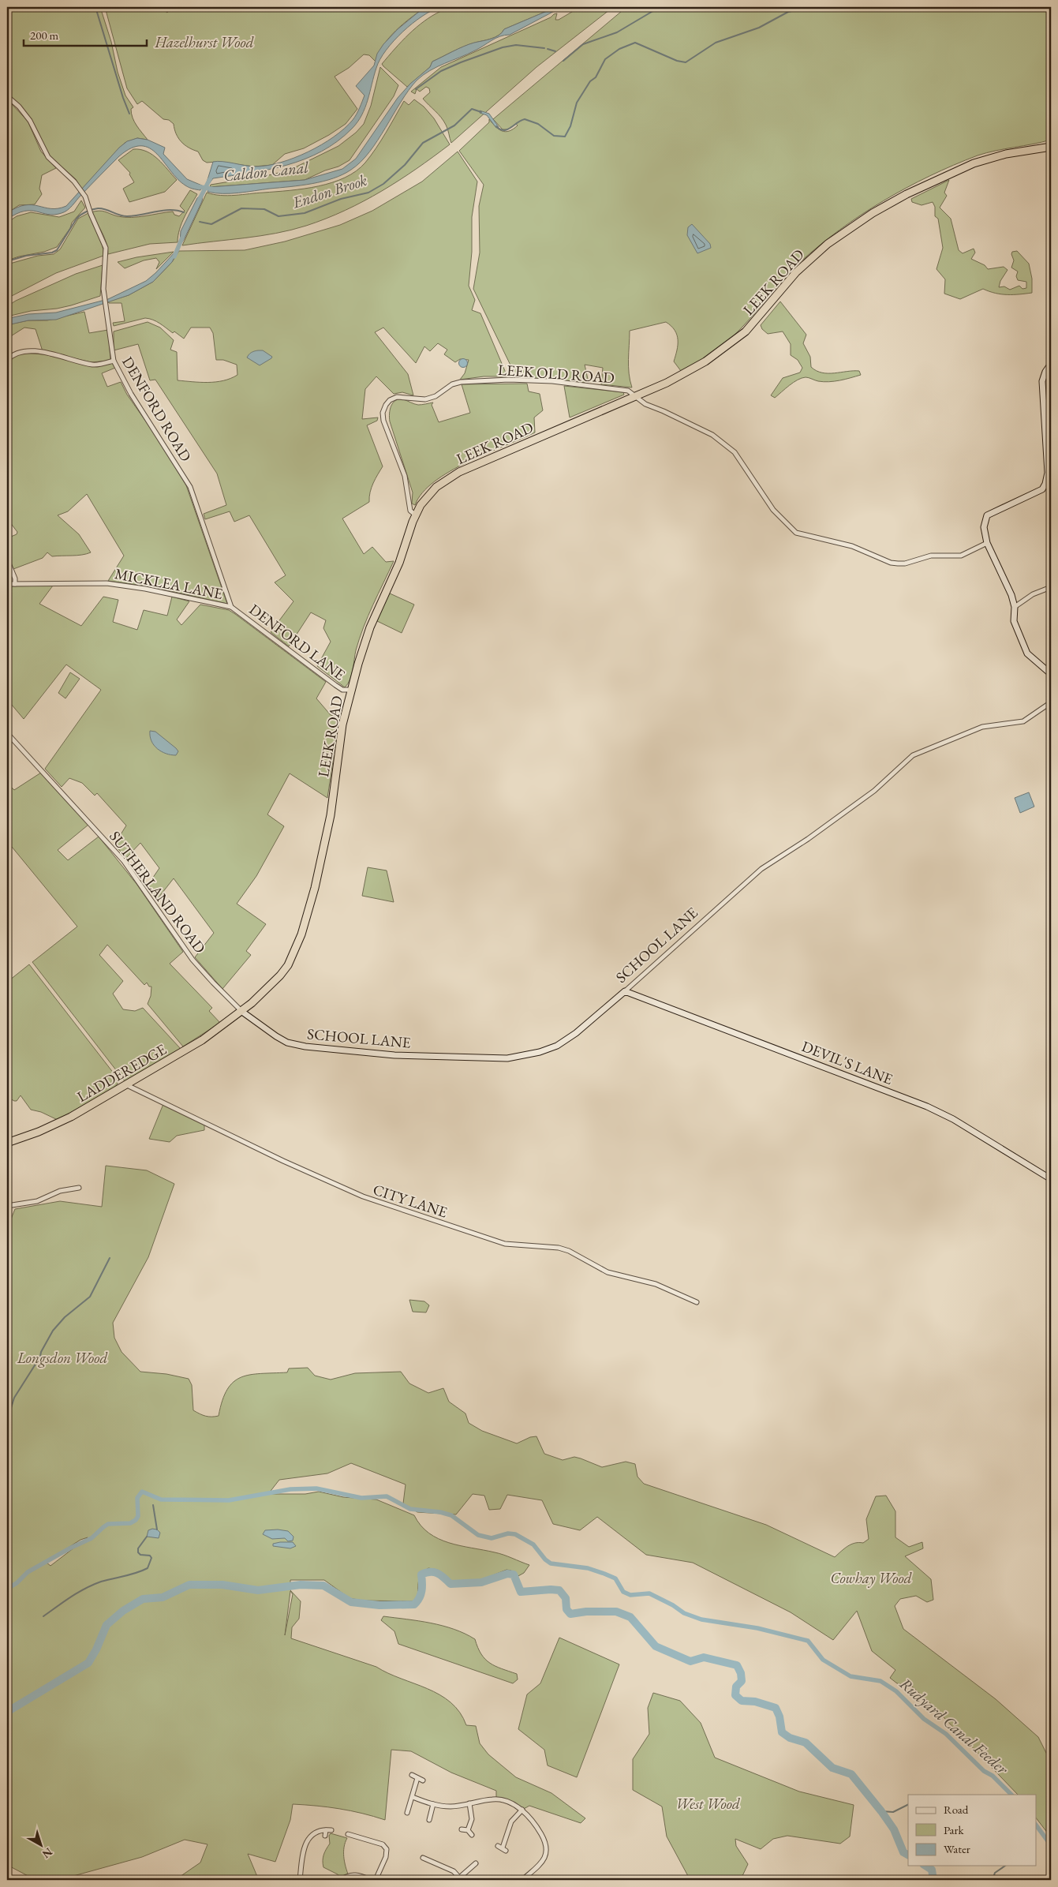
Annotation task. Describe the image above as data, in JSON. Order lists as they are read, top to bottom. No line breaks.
{"streets":{"highway":["LEEK ROAD","LADDEREDGE"],"street":["LEEK OLD ROAD","DENFORD ROAD","MICKLEA LANE","DENFORD LANE","SUTHERLAND ROAD","SCHOOL LANE","DEVIL'S LANE","CITY LANE"]},"crossings":[["LEEK ROAD","LEEK OLD ROAD"],["LEEK ROAD","DENFORD LANE"],["LEEK ROAD","SUTHERLAND ROAD"],["LEEK ROAD","SCHOOL LANE"],["LEEK ROAD","LADDEREDGE"],["DENFORD ROAD","MICKLEA LANE"],["DENFORD ROAD","DENFORD LANE"],["MICKLEA LANE","DENFORD LANE"],["SUTHERLAND ROAD","SCHOOL LANE"],["SUTHERLAND ROAD","LADDEREDGE"],["SCHOOL LANE","DEVIL'S LANE"],["SCHOOL LANE","LADDEREDGE"],["LADDEREDGE","CITY LANE"]],"water":["Caldon Canal","Endon Brook","Rudyard Canal Feeder"],"parks":["Hazelhurst Wood","Longsdon Wood","Cowhay Wood","West Wood"],"legend":["Road","Park","Water"],"scale_bar":"200 m","north":"bottom right"}
